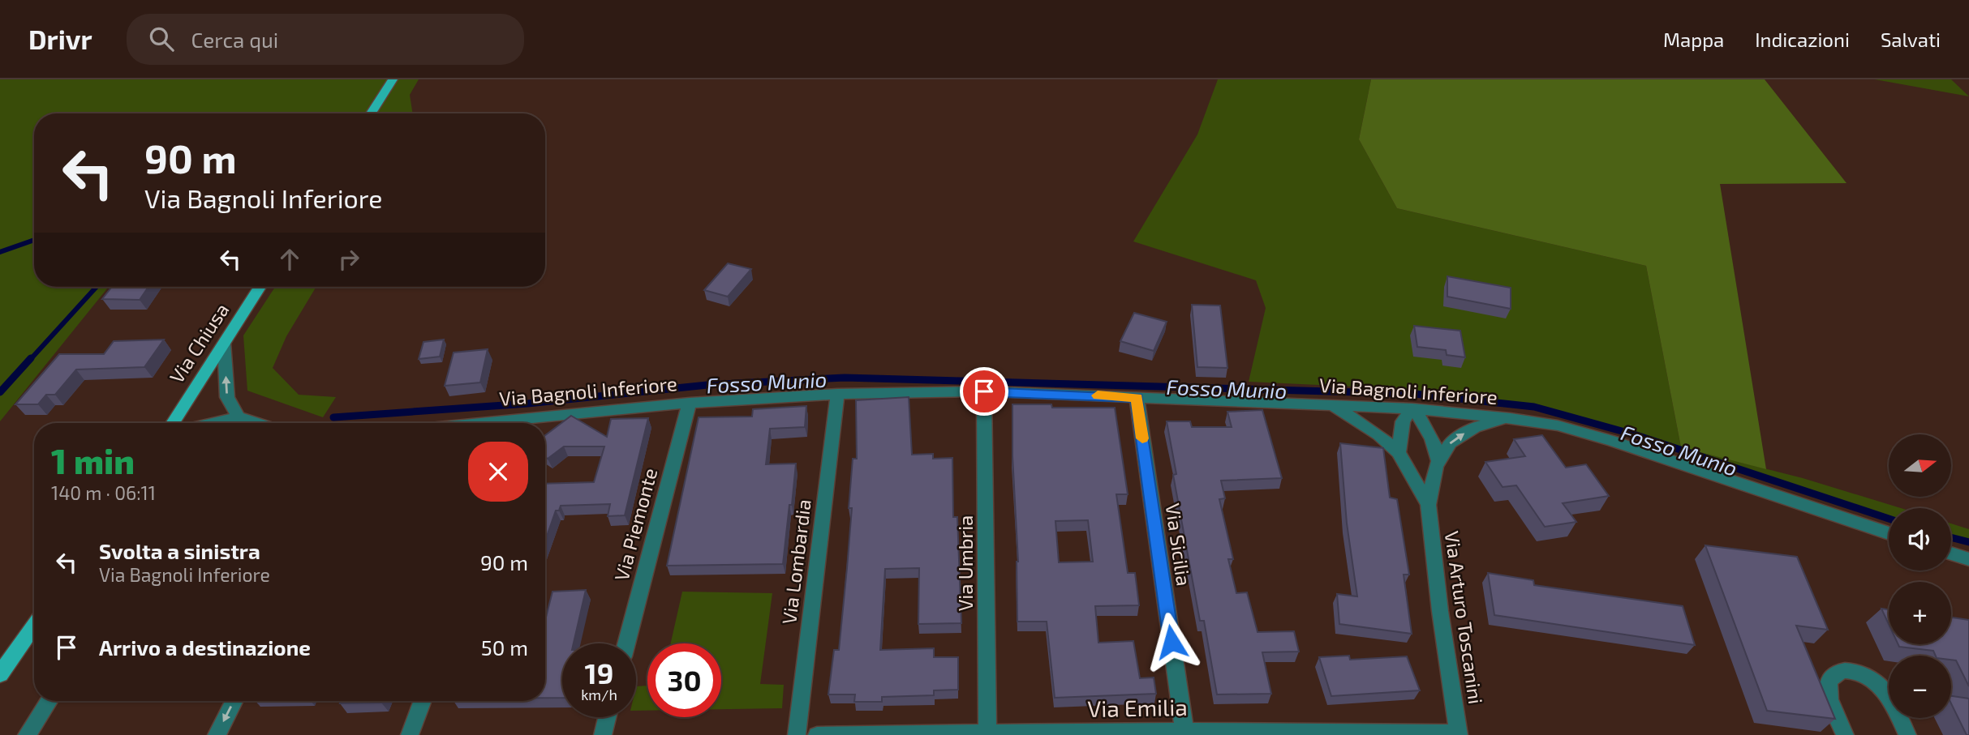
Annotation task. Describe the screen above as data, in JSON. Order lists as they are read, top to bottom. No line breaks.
{"streets":{"main road":["Via Chiusa"],"street":["Via Bagnoli Inferiore","Via Piemonte","Via Sicilia","Via Lombardia","Via Umbria","Via Arturo Toscanini","Via Emilia"]},"crossings":[["Via Bagnoli Inferiore","Via Piemonte"],["Via Bagnoli Inferiore","Via Sicilia"],["Via Bagnoli Inferiore","Via Lombardia"],["Via Bagnoli Inferiore","Via Umbria"],["Via Bagnoli Inferiore","Via Arturo Toscanini"],["Via Sicilia","Via Emilia"],["Via Umbria","Via Emilia"],["Via Arturo Toscanini","Via Emilia"]],"water":["Fosso Munio"],"north":"right","page":{"header":"Drivr","search":"Cerca qui","nav":["Mappa","Indicazioni","Salvati"],"turn":["90 m","Via Bagnoli Inferiore"],"heading":["1 min","140 m · 06:11"],"map_buttons":["+","−"],"list":[{"name":"Svolta a sinistra","note":"Via Bagnoli Inferiore","value":"90 m"},{"name":"Arrivo a destinazione","value":"50 m"}],"speed":"19 km/h","limit":"30"}}
